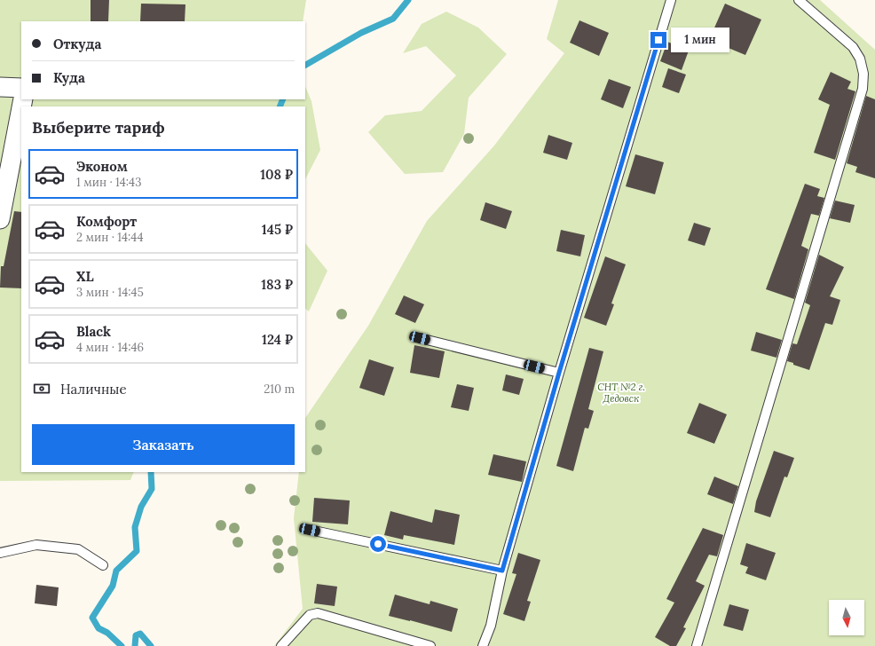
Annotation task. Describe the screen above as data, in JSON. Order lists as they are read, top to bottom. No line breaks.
{"parks":["СНТ №2 г. Дедовск"],"north":"bottom","page":{"banner":["Откуда","Куда"],"bubble":"1 мин","heading":"Выберите тариф","list":[{"name":"Эконом","note":"1 мин · 14:43","value":"108 ₽"},{"name":"Комфорт","note":"2 мин · 14:44","value":"145 ₽"},{"name":"XL","note":"3 мин · 14:45","value":"183 ₽"},{"name":"Black","note":"4 мин · 14:46","value":"124 ₽"}],"pay":["Наличные","210 m"],"buttons":"Заказать"}}
